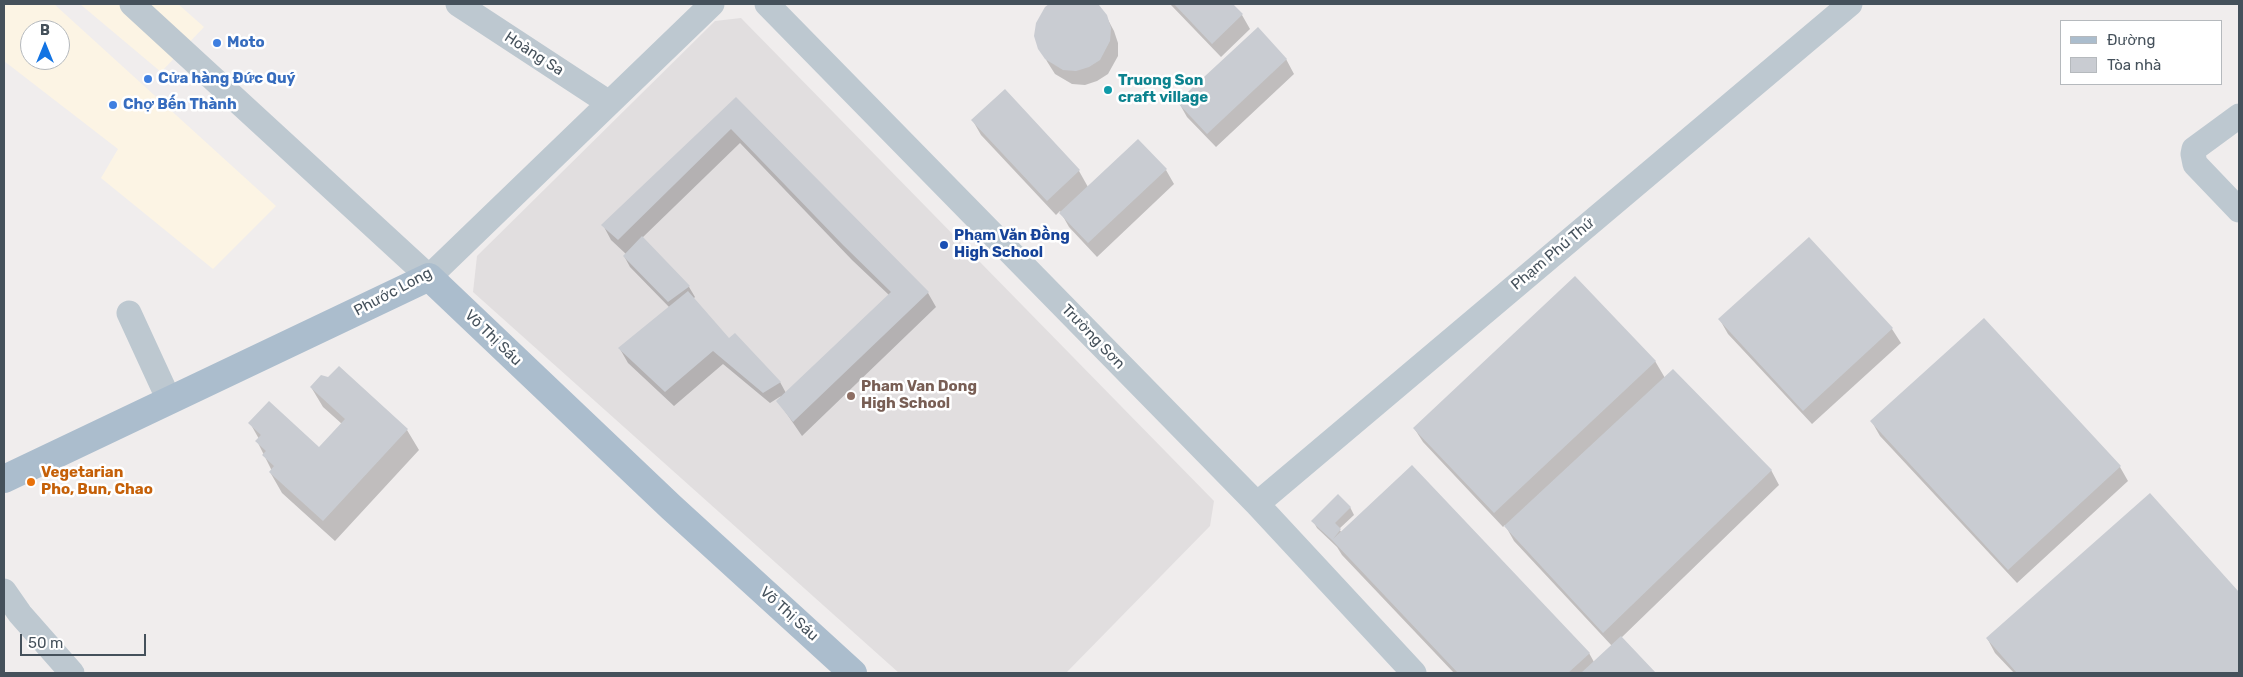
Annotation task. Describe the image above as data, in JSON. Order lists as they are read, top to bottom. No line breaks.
{"streets":{"main road":["Phước Long","Võ Thị Sáu"],"street":["Hoàng Sa","Phạm Phú Thứ","Trường Sơn"]},"crossings":[["Hoàng Sa","Phước Long"],["Phạm Phú Thứ","Trường Sơn"],["Phước Long","Võ Thị Sáu"]],"places":["Moto","Cửa hàng Đức Quý","Truong Son craft village","Chợ Bến Thành","Phạm Văn Đồng High School","Pham Van Dong High School","Vegetarian Pho, Bun, Chao"],"legend":["Đường","Tòa nhà"],"scale_bar":"50 m","north":"top"}
